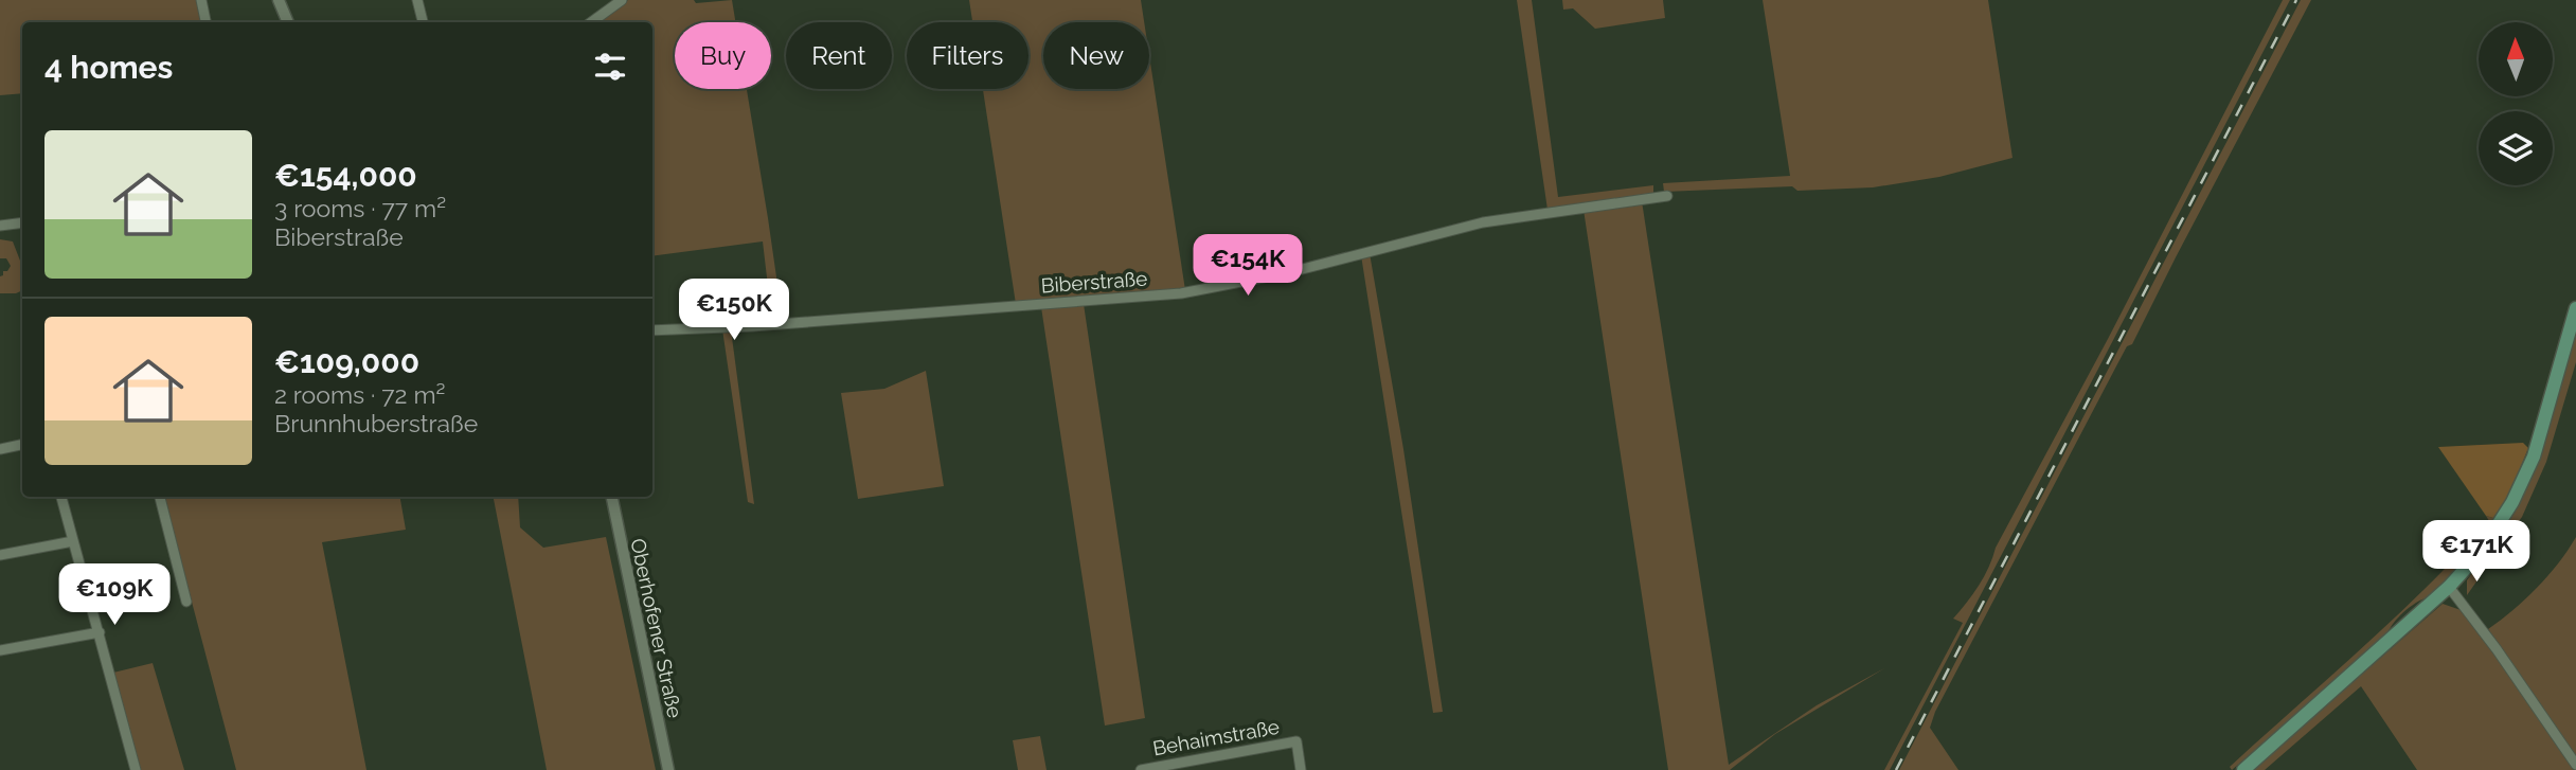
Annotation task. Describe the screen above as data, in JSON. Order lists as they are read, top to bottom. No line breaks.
{"streets":{"street":["Biberstraße","Oberhofener Straße","Behaimstraße"]},"north":"top","page":{"chip":["Buy","Rent","Filters","New"],"heading":"4 homes","list":[{"name":"€154,000","note":"3 rooms · 77 m² · Biberstraße"},{"name":"€109,000","note":"2 rooms · 72 m² · Brunnhuberstraße"}],"price":["€154K","€150K","€171K","€109K"]}}
